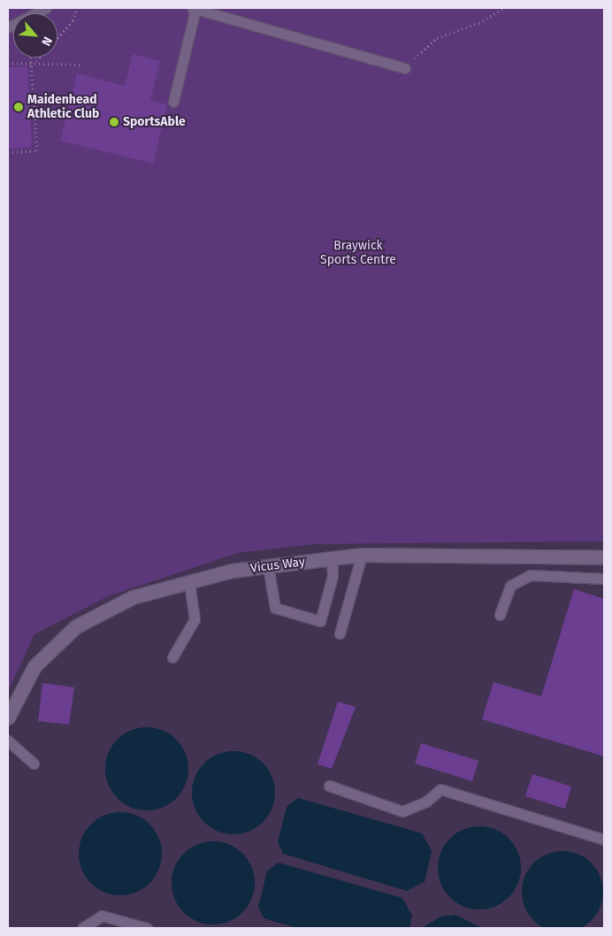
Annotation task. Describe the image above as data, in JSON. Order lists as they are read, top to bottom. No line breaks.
{"streets":{"street":["Vicus Way"]},"parks":["Braywick Sports Centre"],"places":["Maidenhead Athletic Club","SportsAble"],"north":"bottom right"}
